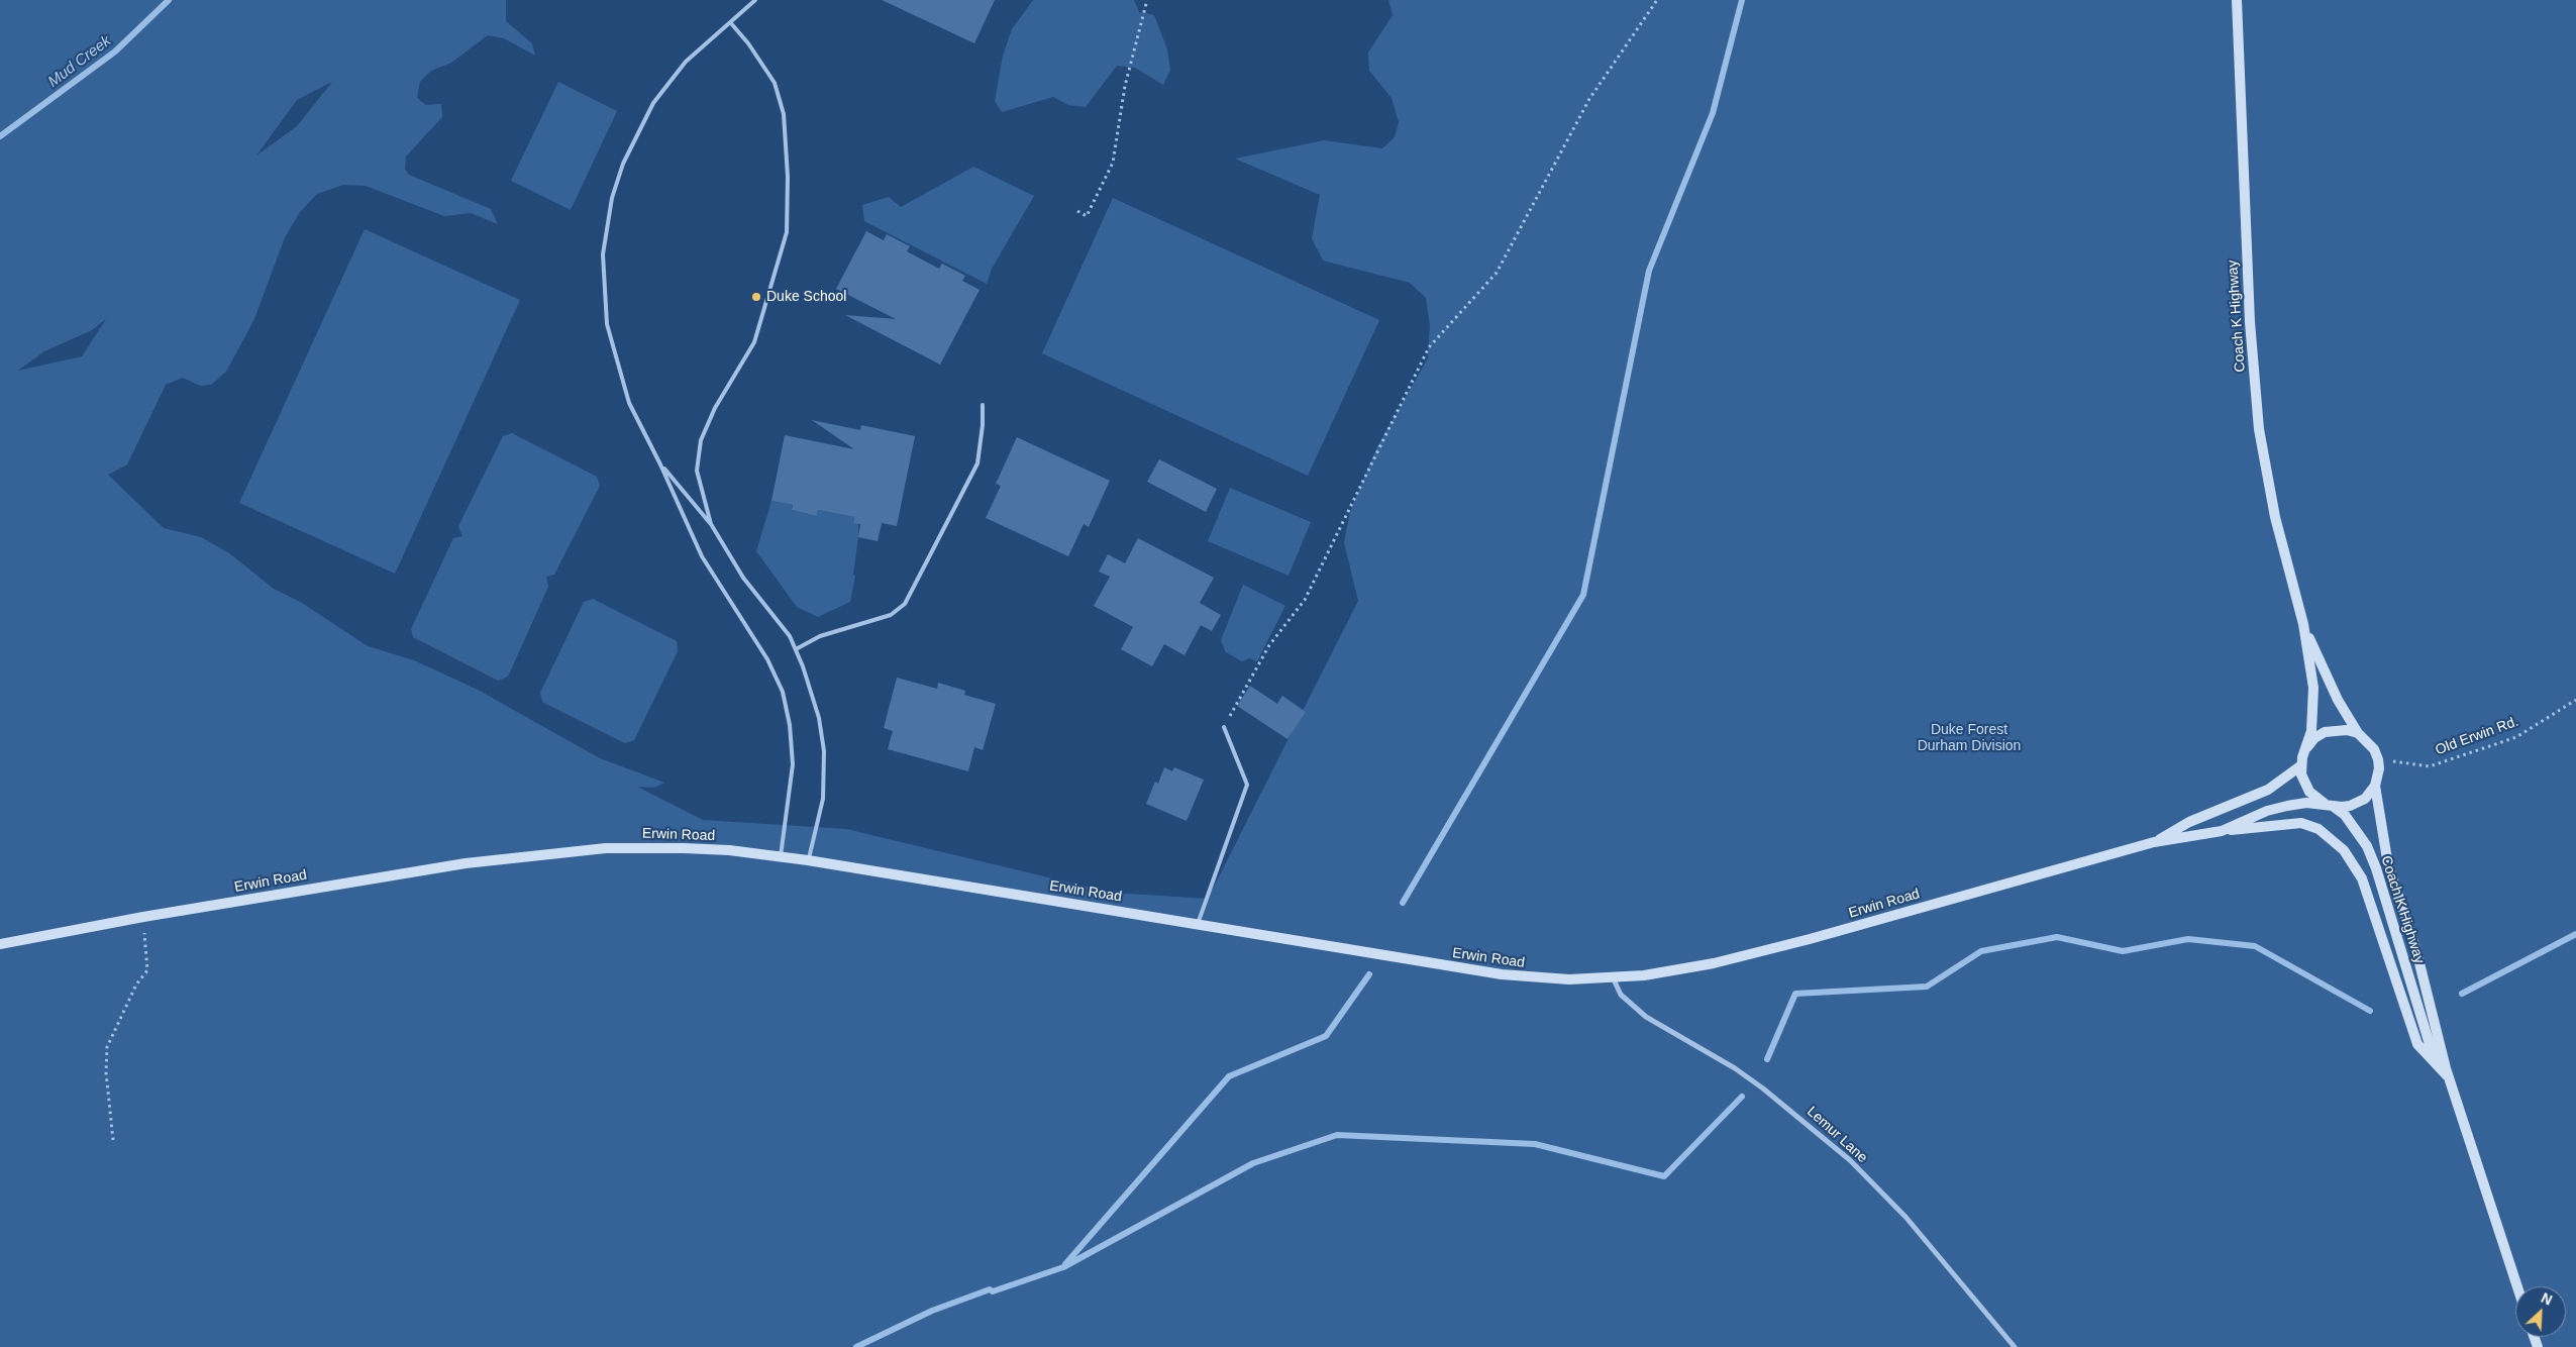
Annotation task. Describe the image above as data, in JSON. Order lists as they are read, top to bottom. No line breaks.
{"streets":{"main road":["Coach K Highway","Erwin Road"],"street":["Lemur Lane"],"path":["Old Erwin Rd."]},"crossings":[["Coach K Highway","Old Erwin Rd."],["Coach K Highway","Erwin Road"],["Old Erwin Rd.","Erwin Road"],["Erwin Road","Lemur Lane"]],"water":["Mud Creek"],"parks":["Duke Forest Durham Division"],"places":["Duke School"],"north":"top right"}
